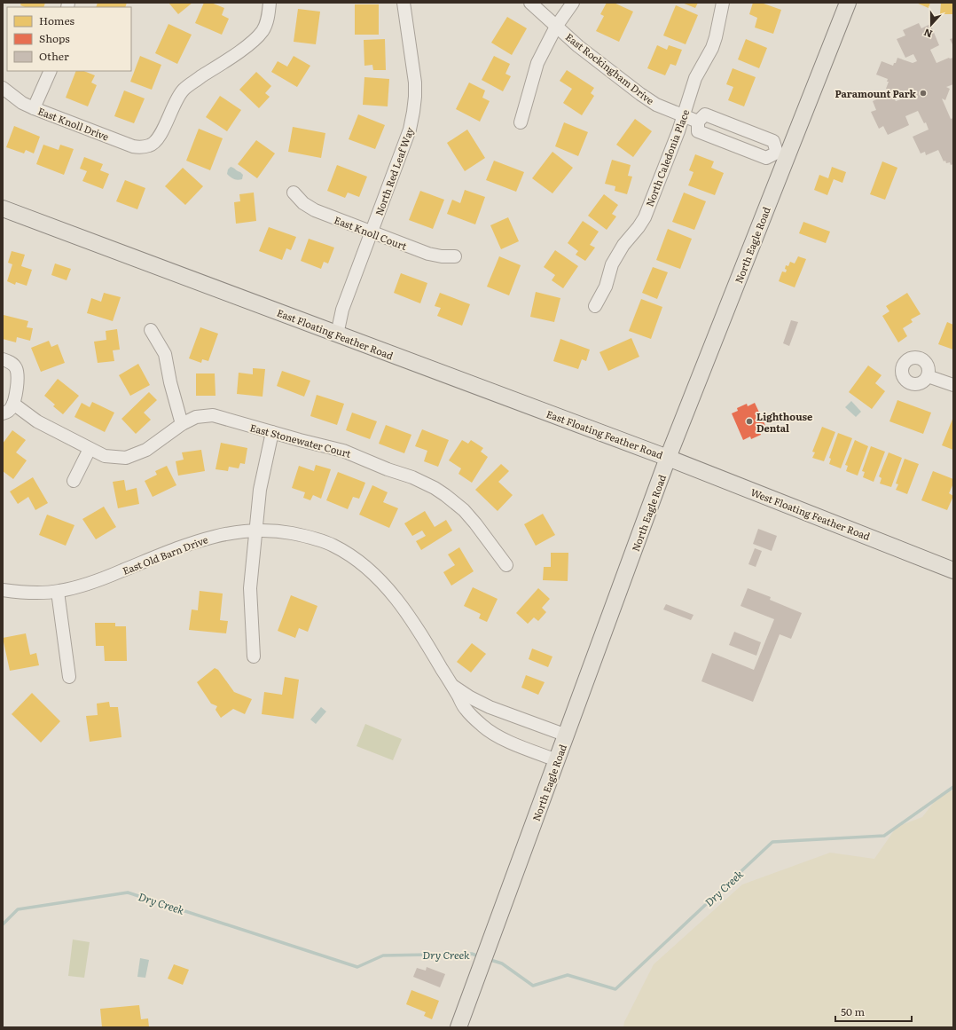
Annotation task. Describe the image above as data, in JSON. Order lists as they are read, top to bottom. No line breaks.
{"streets":{"main road":["North Eagle Road","East Floating Feather Road","West Floating Feather Road"],"street":["East Rockingham Drive","East Knoll Drive","North Caledonia Place","North Red Leaf Way","East Knoll Court","East Stonewater Court","East Old Barn Drive"]},"crossings":[["East Rockingham Drive","North Caledonia Place"],["North Red Leaf Way","East Knoll Court"],["North Red Leaf Way","East Floating Feather Road"],["North Eagle Road","East Floating Feather Road"],["North Eagle Road","West Floating Feather Road"],["North Eagle Road","East Old Barn Drive"],["East Floating Feather Road","West Floating Feather Road"]],"water":["Dry Creek"],"places":["Paramount Park","Lighthouse Dental"],"legend":["Homes","Shops","Other"],"scale_bar":"50 m","north":"bottom"}
